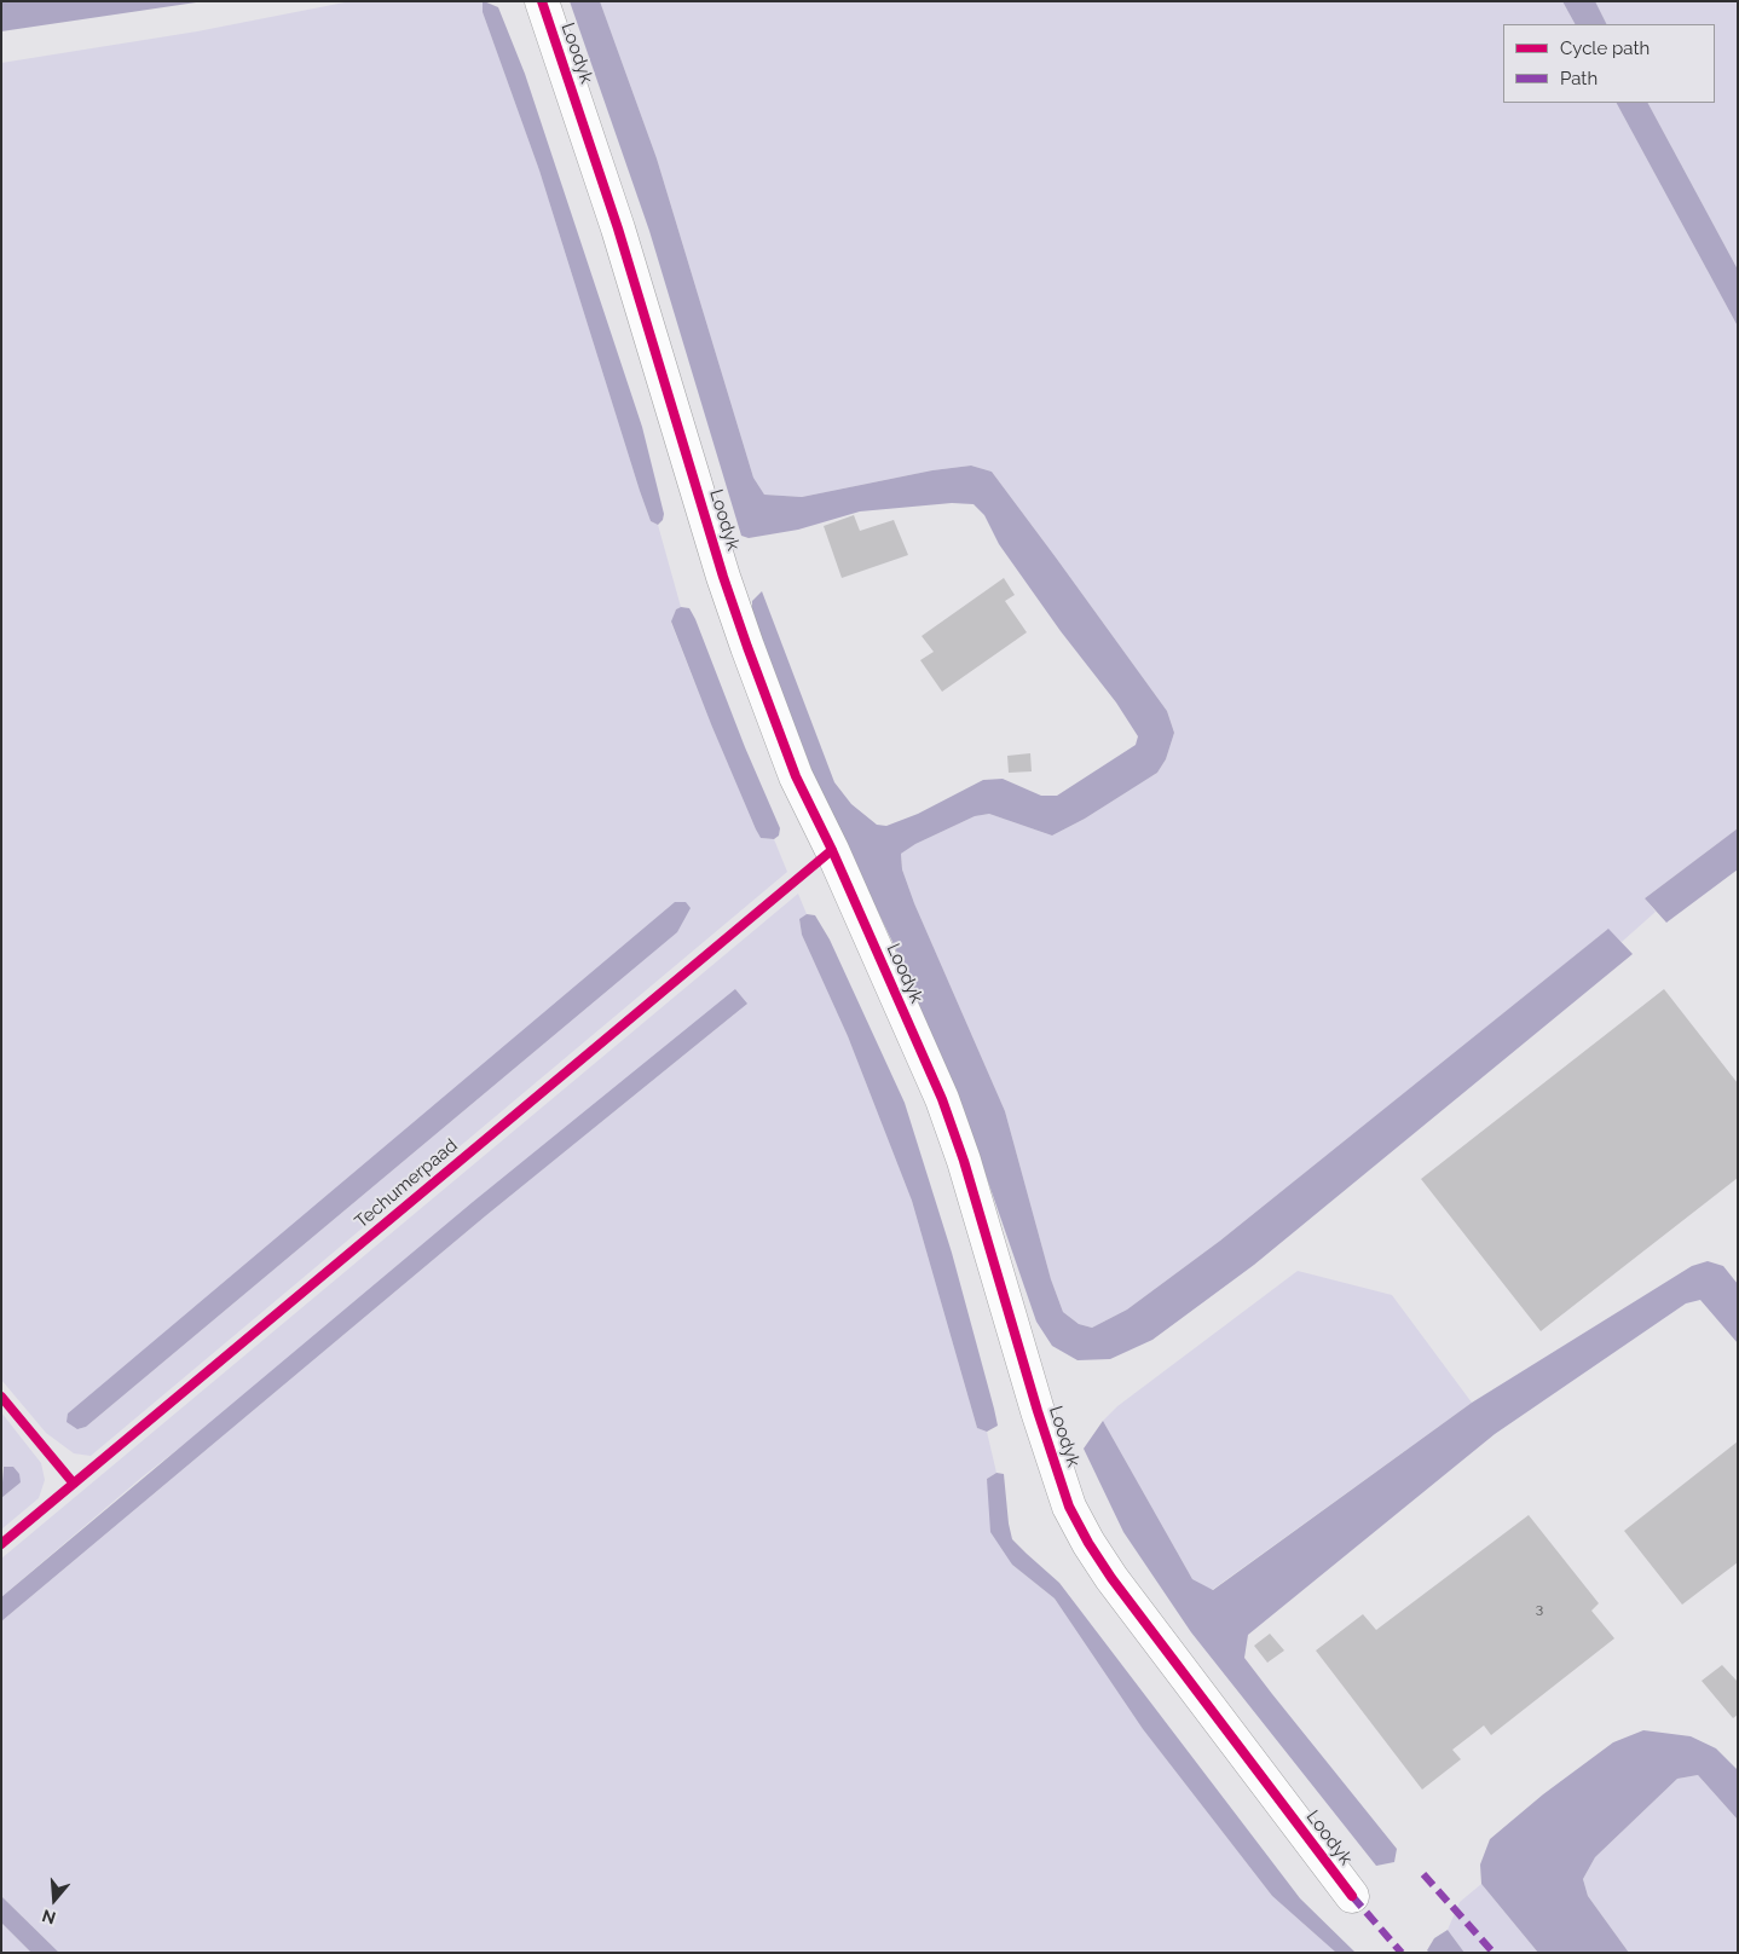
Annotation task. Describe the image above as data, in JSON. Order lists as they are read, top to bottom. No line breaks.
{"streets":{"street":["Loodyk"],"cycle path":["Techumerpaad"]},"house_numbers":["3"],"legend":["Cycle path","Path"],"north":"bottom"}
